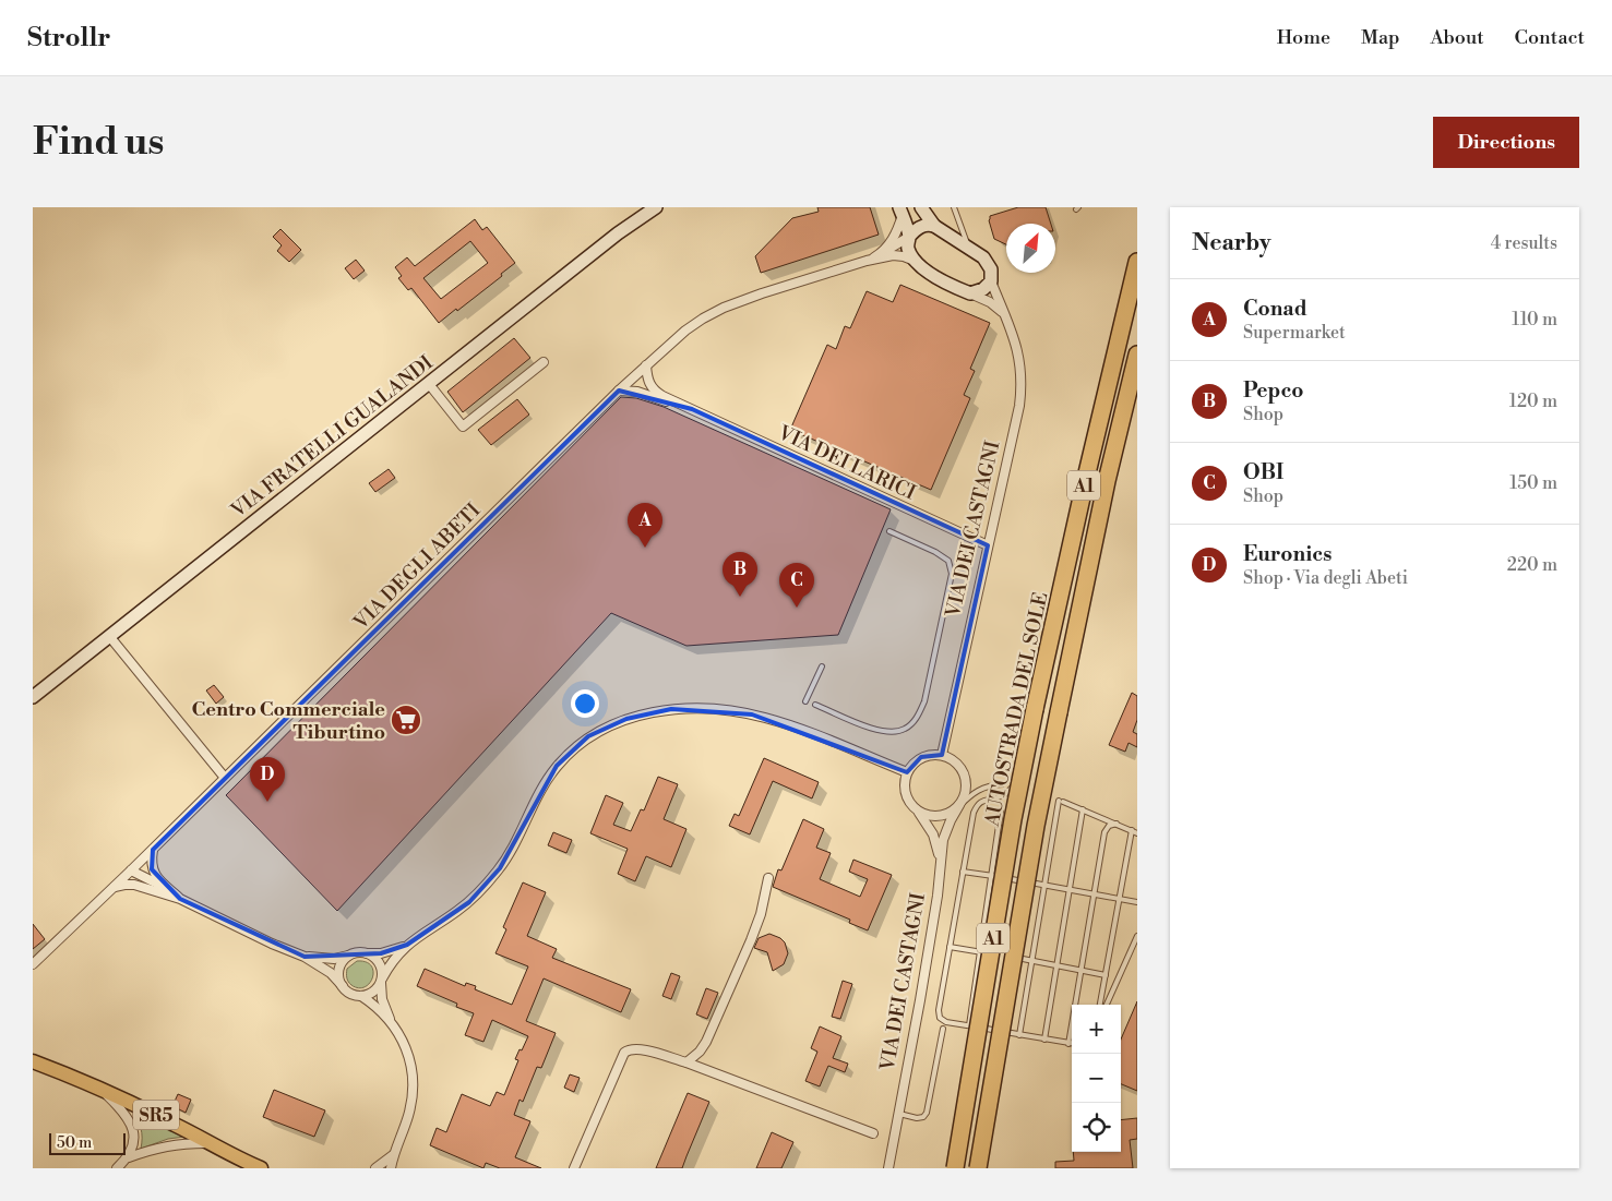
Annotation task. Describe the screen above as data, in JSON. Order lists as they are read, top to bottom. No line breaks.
{"streets":{"highway":["A1","AUTOSTRADA DEL SOLE"],"main road":["SR5"],"street":["VIA FRATELLI GUALANDI","VIA DEI LARICI","VIA DEI CASTAGNI","VIA DEGLI ABETI"]},"crossings":[["VIA DEI LARICI","VIA DEI CASTAGNI"],["VIA DEI LARICI","VIA DEGLI ABETI"]],"places":{"supermarket":["Centro Commerciale Tiburtino"]},"scale_bar":"50 m","north":"top right","page":{"header":"Strollr","nav":["Home","Map","About","Contact"],"buttons":"Directions","title":"Find us","heading":["Nearby","4 results"],"list":[{"mark":"A","name":"Conad","note":"Supermarket","value":"110 m"},{"mark":"B","name":"Pepco","note":"Shop","value":"120 m"},{"mark":"C","name":"OBI","note":"Shop","value":"150 m"},{"mark":"D","name":"Euronics","note":"Shop · Via degli Abeti","value":"220 m"}],"pins":["A","B","C","D"],"map_buttons":["+","−"],"scale":"50 m"}}
